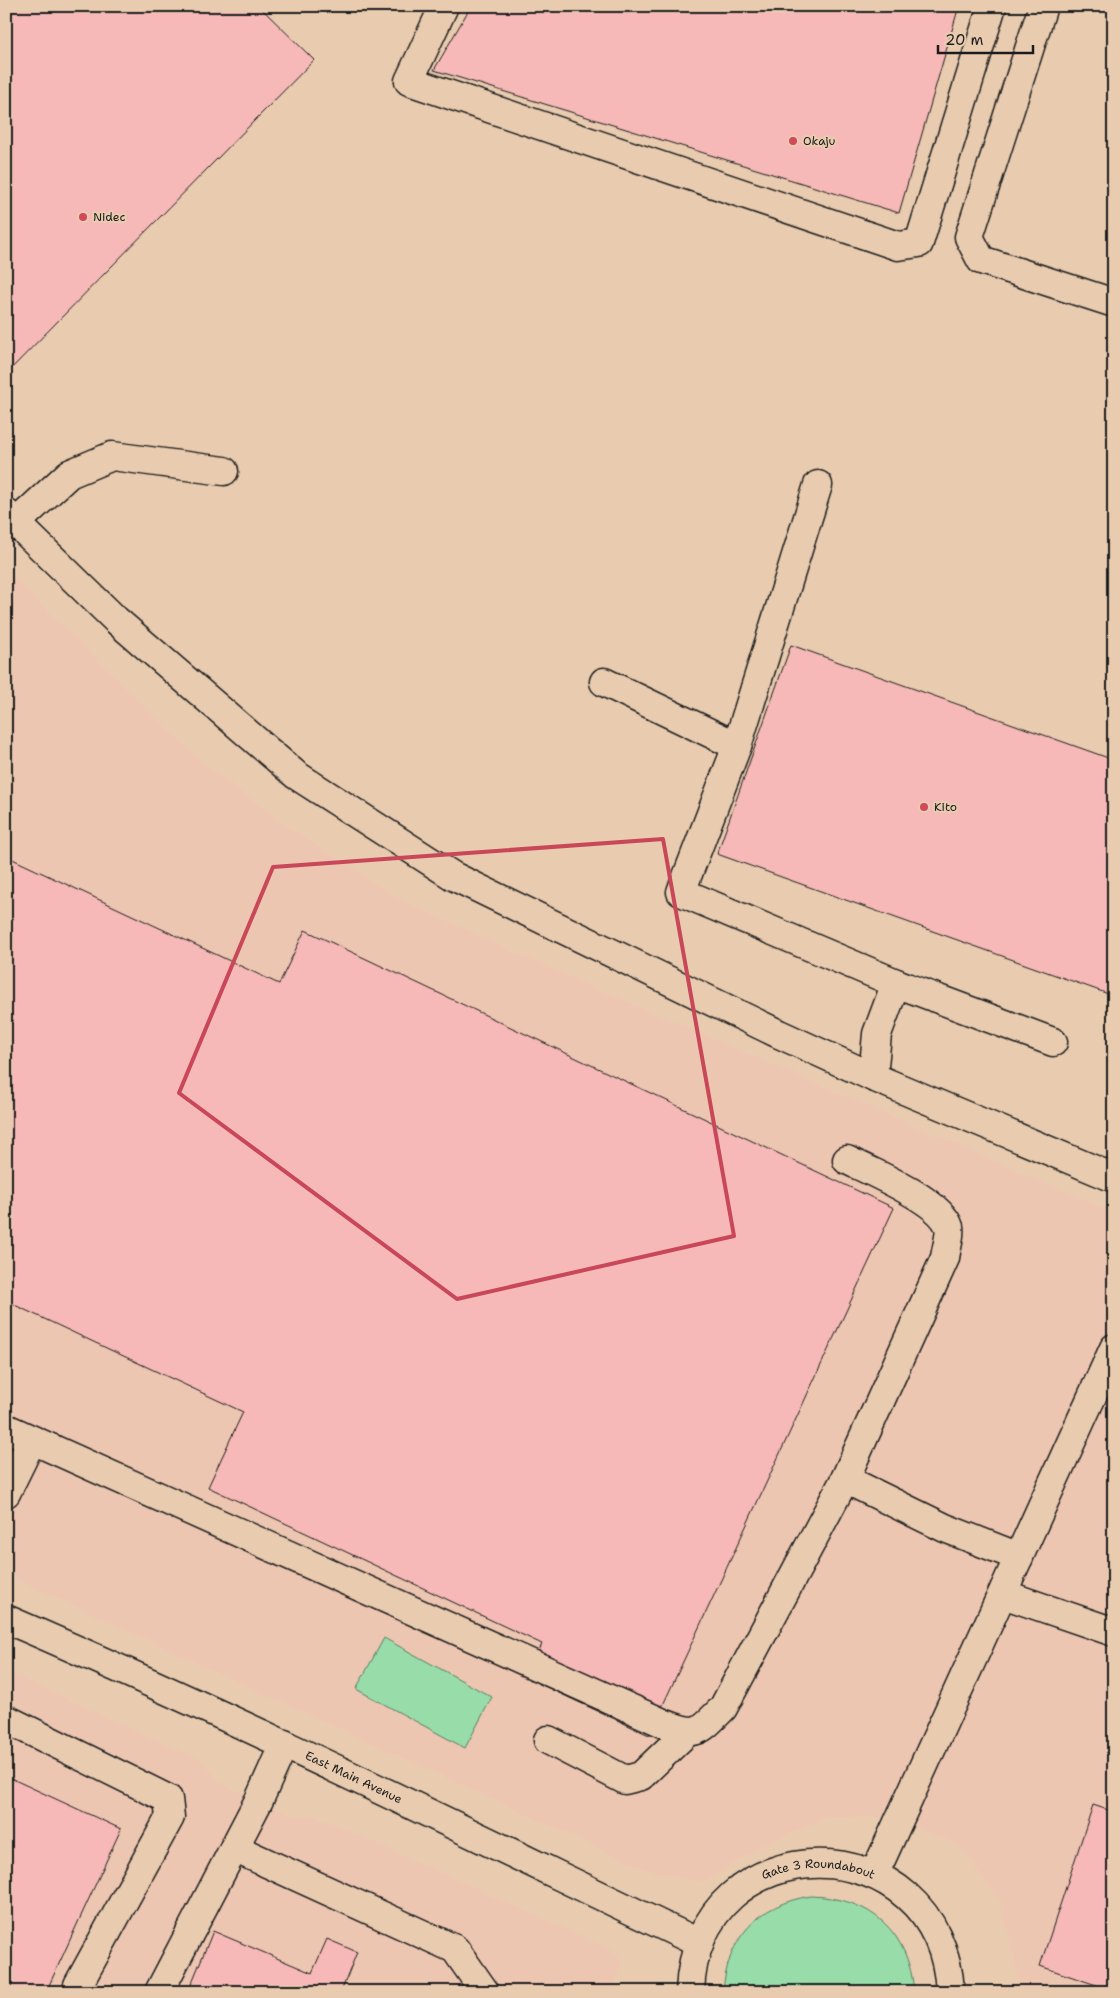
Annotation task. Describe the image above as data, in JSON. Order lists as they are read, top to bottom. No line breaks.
{"streets":{"street":["East Main Avenue","Gate 3 Roundabout"]},"crossings":[["East Main Avenue","Gate 3 Roundabout"]],"places":["Okaju","Nidec","Kito"],"scale_bar":"20 m"}
